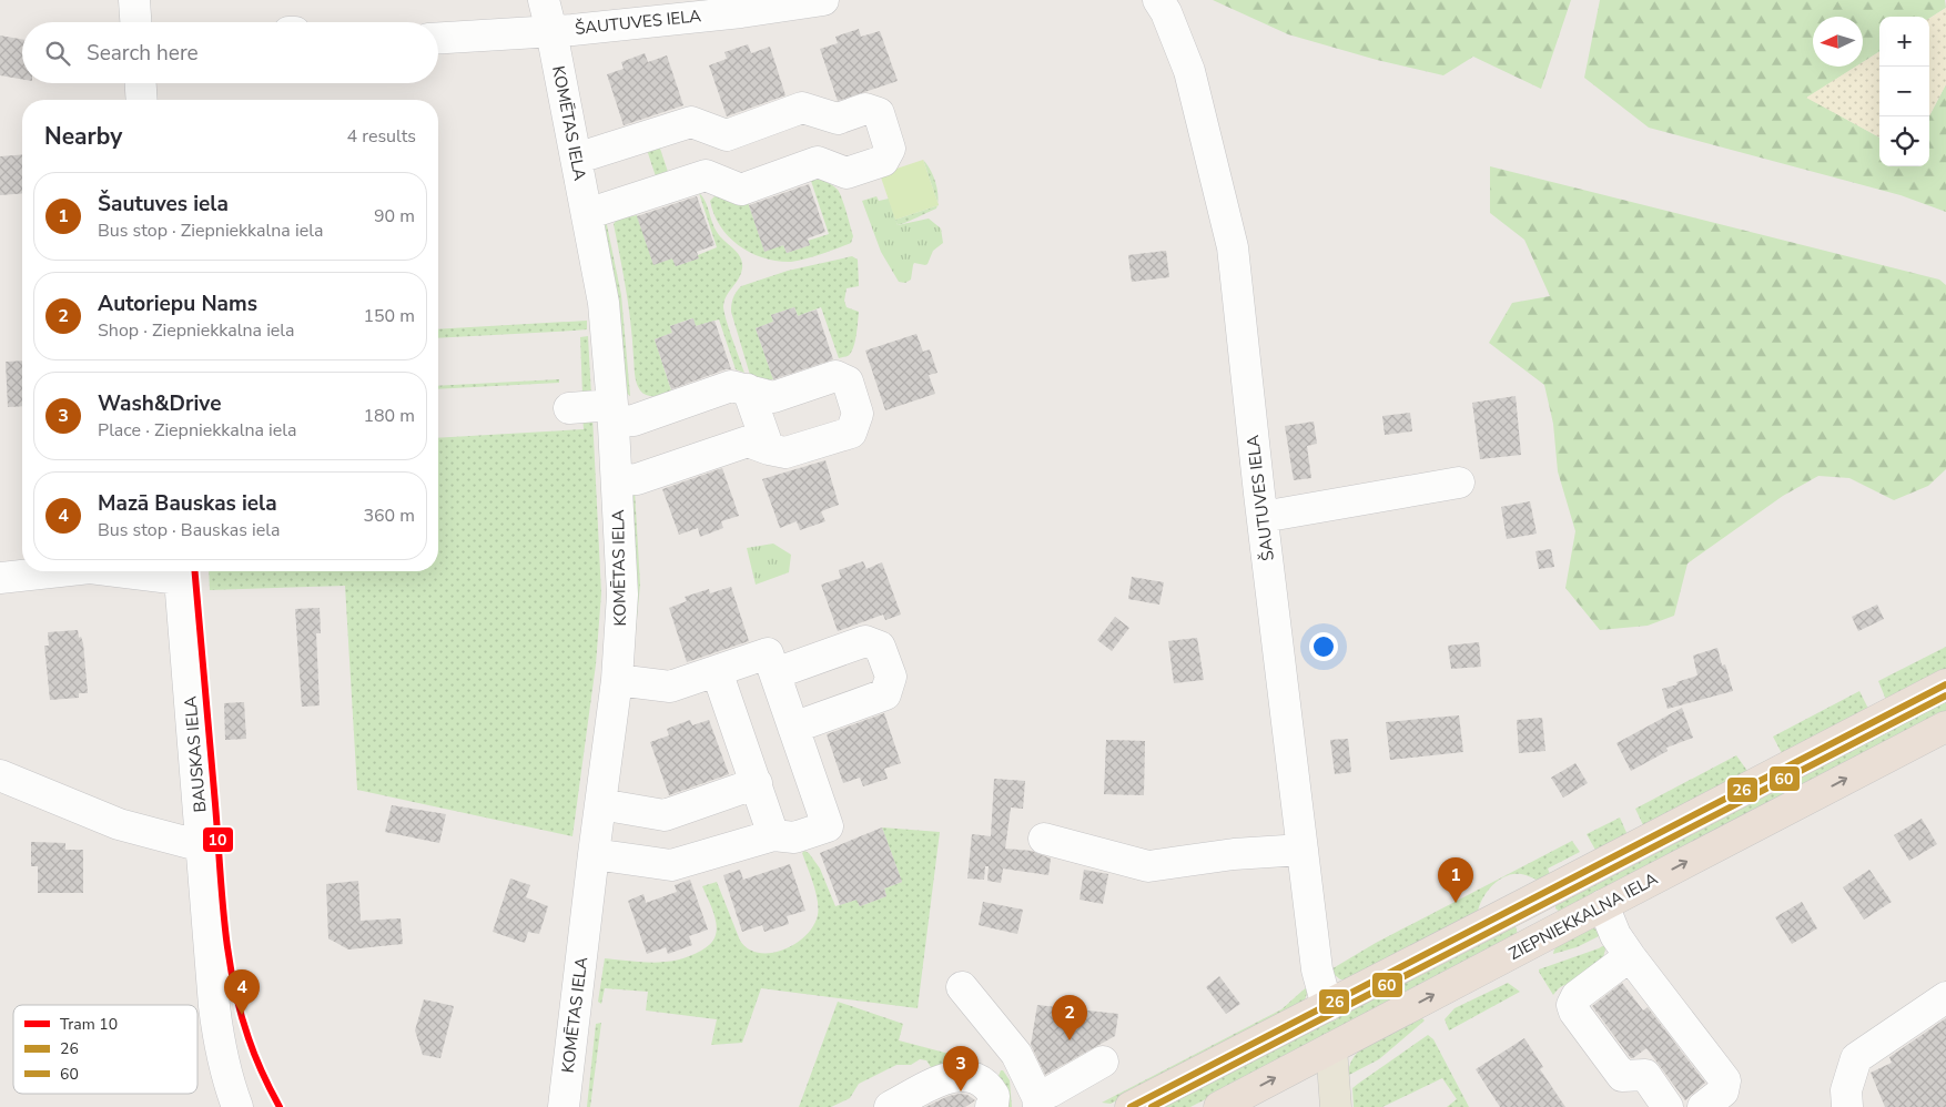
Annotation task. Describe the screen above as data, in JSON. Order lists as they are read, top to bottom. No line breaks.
{"streets":{"highway":["ZIEPNIEKKALNA IELA"],"street":["ŠAUTUVES IELA","KOMĒTAS IELA","BAUSKAS IELA"]},"crossings":[["ŠAUTUVES IELA","KOMĒTAS IELA"]],"lines":["tram line 10","transit line 26","transit line 60"],"legend":["Tram 10","26","60"],"north":"left","page":{"map_buttons":["+","−"],"search":"Search here","heading":["Nearby","4 results"],"list":[{"mark":"1","name":"Šautuves iela","note":"Bus stop · Ziepniekkalna iela","value":"90 m"},{"mark":"2","name":"Autoriepu Nams","note":"Shop · Ziepniekkalna iela","value":"150 m"},{"mark":"3","name":"Wash&Drive","note":"Place · Ziepniekkalna iela","value":"180 m"},{"mark":"4","name":"Mazā Bauskas iela","note":"Bus stop · Bauskas iela","value":"360 m"}],"pins":["1","4","2","3"]}}
